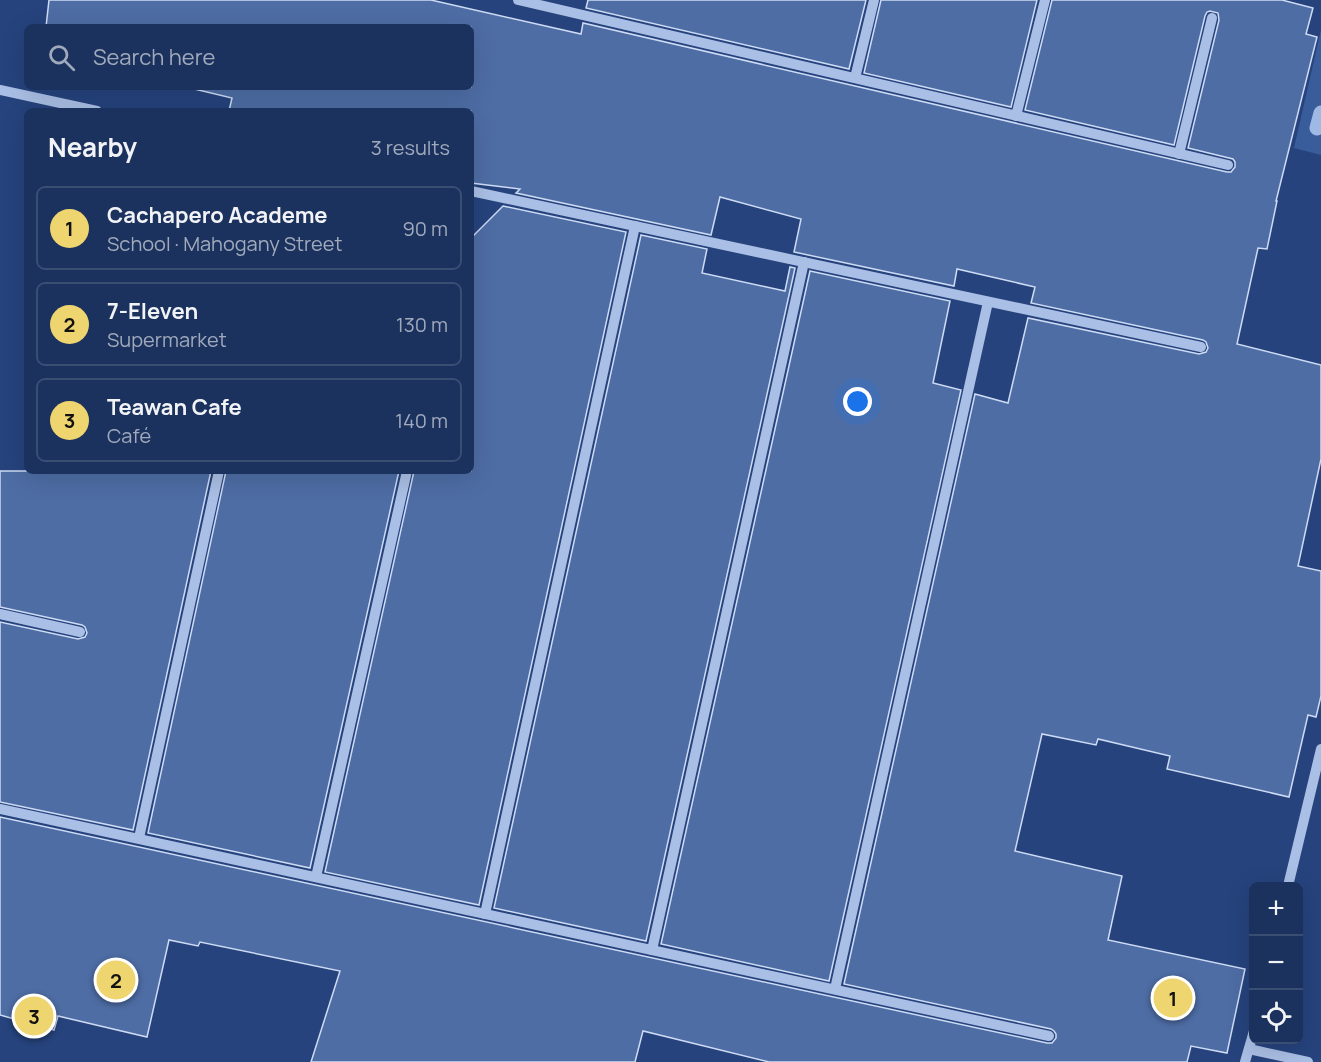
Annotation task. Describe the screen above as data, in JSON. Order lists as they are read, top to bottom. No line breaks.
{"page":{"search":"Search here","heading":["Nearby","3 results"],"list":[{"mark":"1","name":"Cachapero Academe","note":"School · Mahogany Street","value":"90 m"},{"mark":"2","name":"7-Eleven","note":"Supermarket","value":"130 m"},{"mark":"3","name":"Teawan Cafe","note":"Café","value":"140 m"}],"map_buttons":["+","−"],"pins":["2","1","3"]}}
